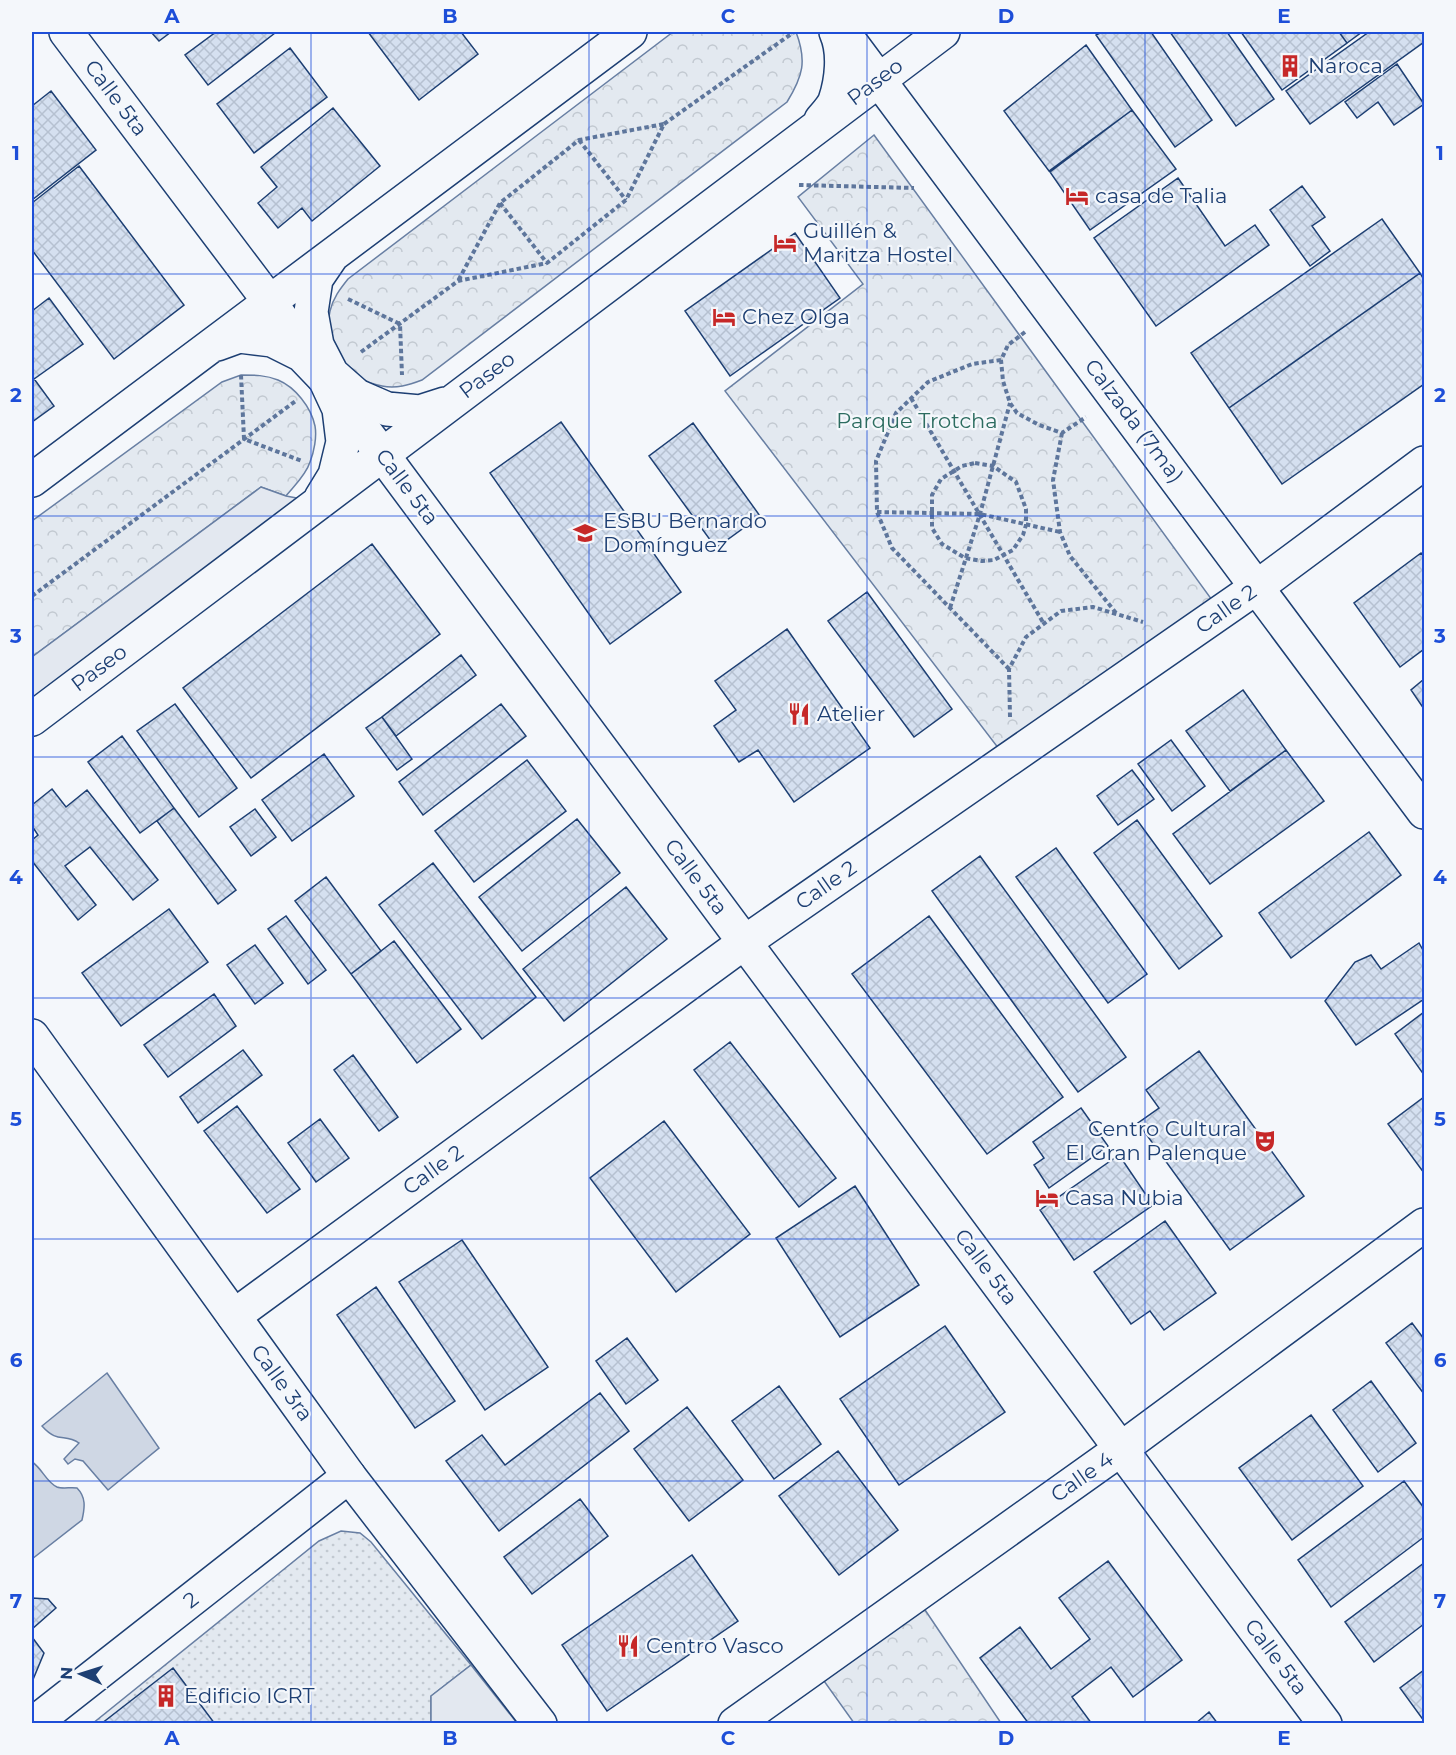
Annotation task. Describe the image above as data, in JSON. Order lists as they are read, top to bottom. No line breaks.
{"streets":{"street":["Paseo","Calle 5ta","Calzada (7ma)","Calle 2","Calle 3ra","Calle 4","2"]},"crossings":[["Paseo","Calle 5ta"],["Paseo","Calzada (7ma)"],["Calle 5ta","Calle 2"],["Calle 5ta","Calle 4"],["Calzada (7ma)","Calle 2"],["Calle 2","Calle 3ra"],["Calle 3ra","2"]],"parks":["Parque Trotcha"],"places":{"building":["Naroca","Edificio ICRT"],"hotel":["casa de Talia","Guillén & Maritza Hostel","Chez Olga","Casa Nubia"],"school or university":["ESBU Bernardo Domínguez"],"restaurant":["Atelier","Centro Vasco"],"theatre":["Centro Cultural El Gran Palenque"]},"north":"left","grid":{"columns":["A","B","C","D","E"],"rows":["1","2","3","4","5","6","7"]}}
